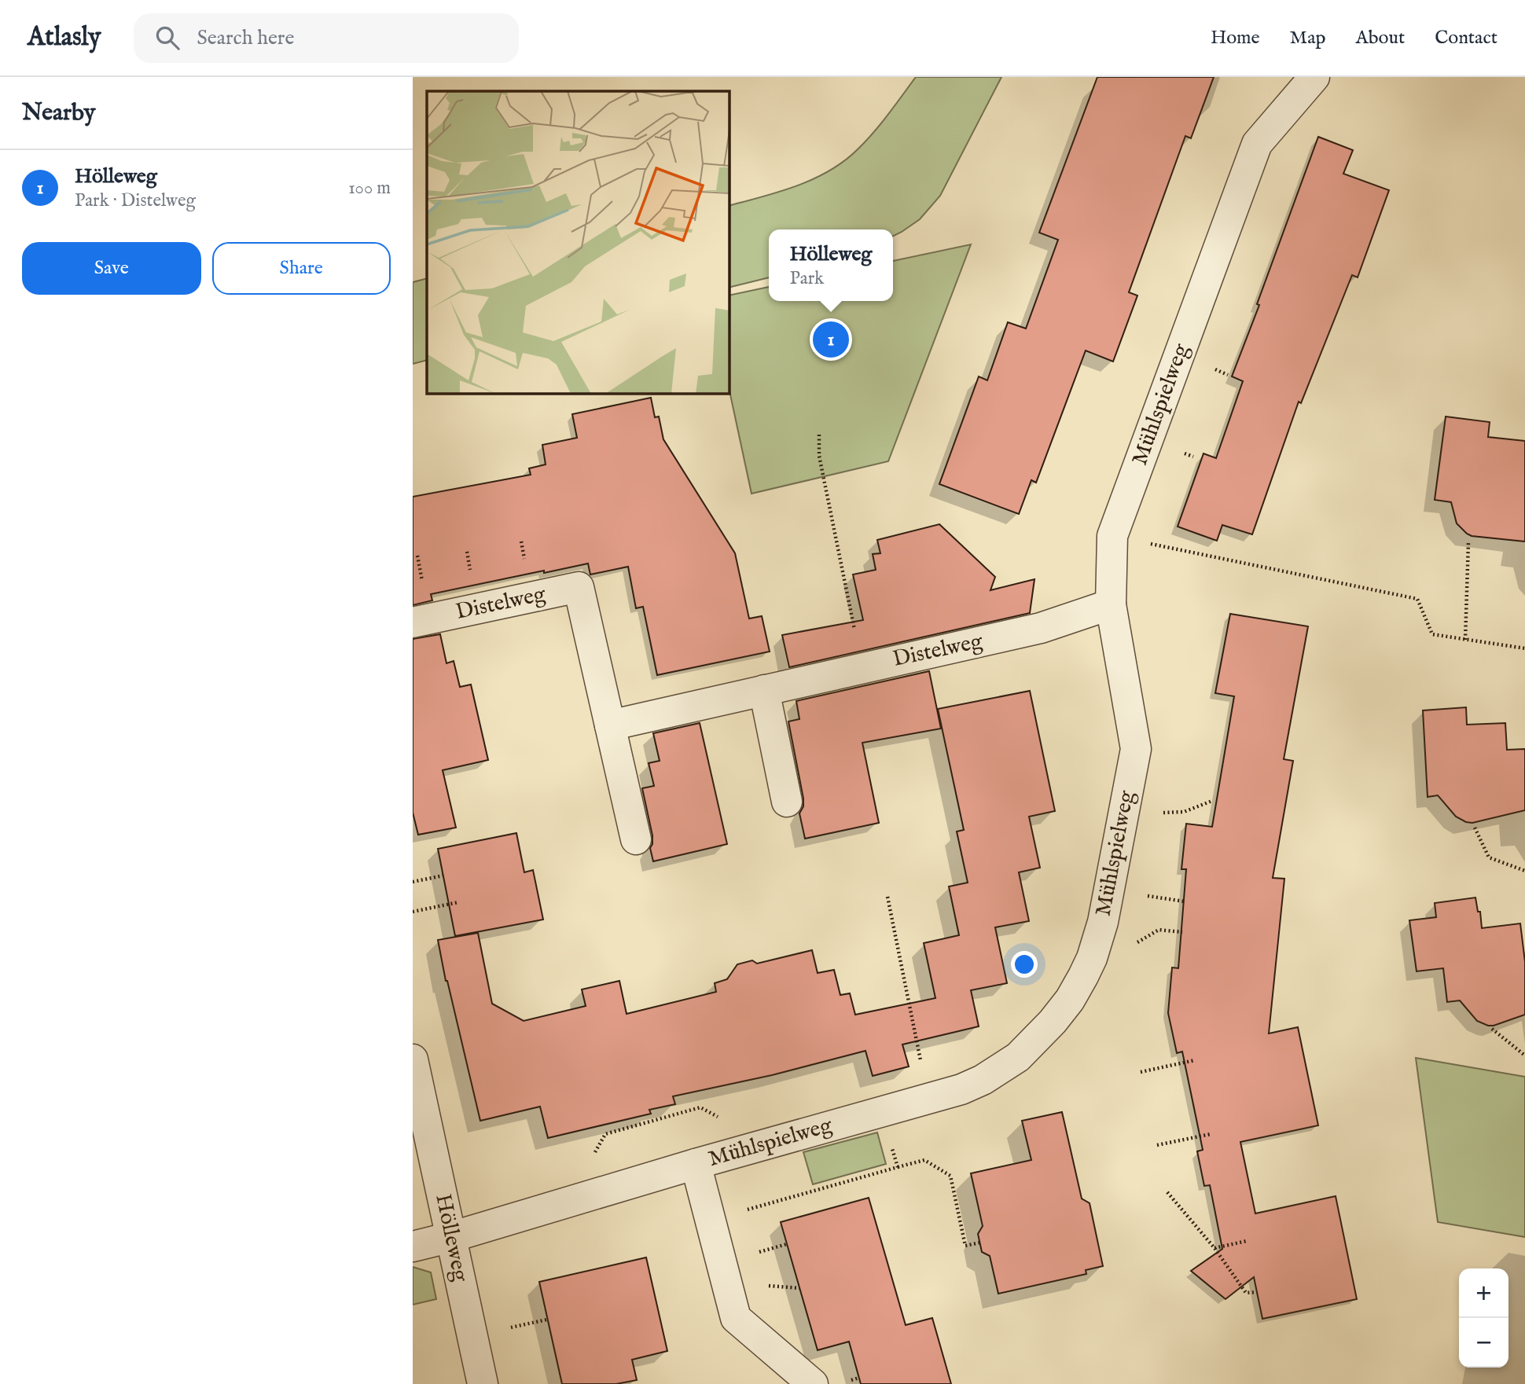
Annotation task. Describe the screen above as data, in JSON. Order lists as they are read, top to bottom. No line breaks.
{"streets":{"street":["Mühlspielweg","Distelweg","Hölleweg"]},"crossings":[["Mühlspielweg","Distelweg"],["Mühlspielweg","Hölleweg"]],"page":{"header":"Atlasly","search":"Search here","nav":["Home","Map","About","Contact"],"heading":"Nearby","list":[{"mark":"1","name":"Hölleweg","note":"Park · Distelweg","value":"100 m"}],"buttons":["Save","Share"],"popup":["Hölleweg","Park"],"pins":"1","map_buttons":["+","−"]}}
